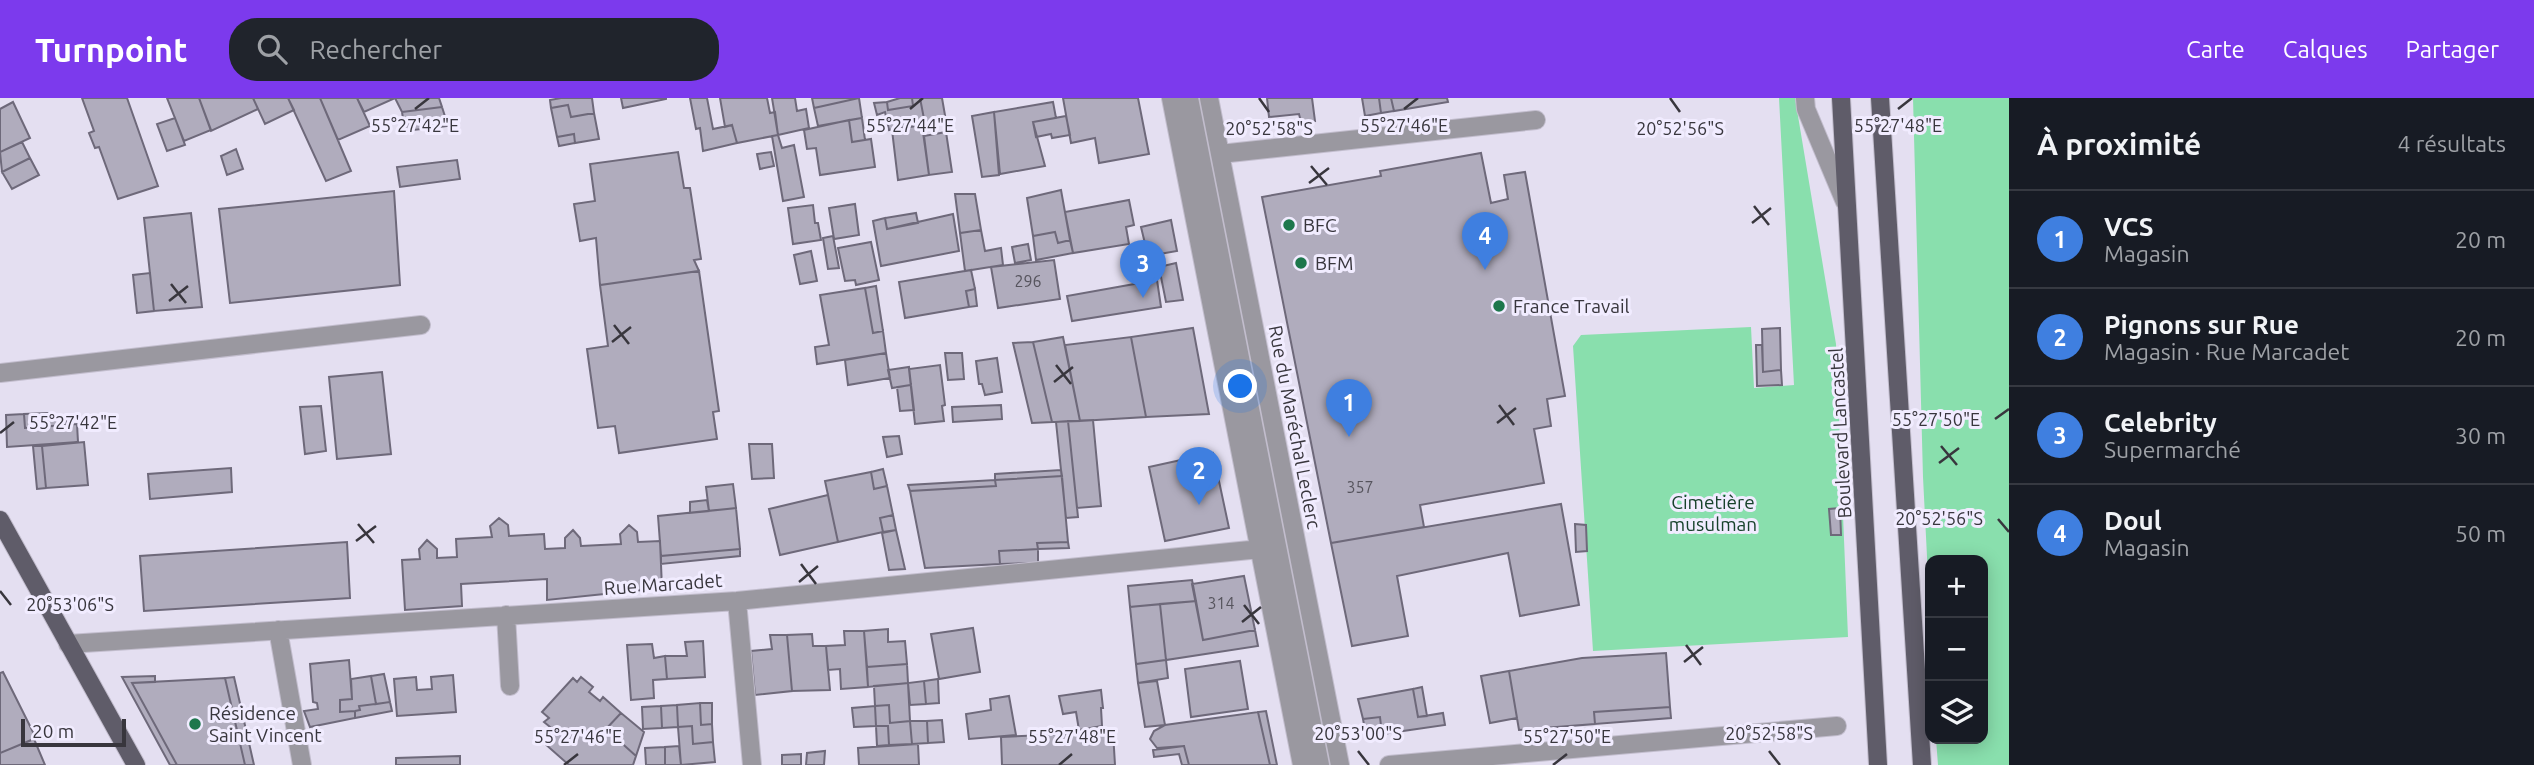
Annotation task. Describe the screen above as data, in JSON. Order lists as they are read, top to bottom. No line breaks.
{"streets":{"main road":["Boulevard Lancastel"],"street":["Rue du Maréchal Leclerc","Rue Marcadet"]},"parks":["Cimetière musulman"],"places":["BFC","BFM","France Travail","Résidence Saint Vincent"],"house_numbers":["296","357","314"],"scale_bar":"20 m","page":{"header":"Turnpoint","search":"Rechercher","nav":["Carte","Calques","Partager"],"heading":["À proximité","4 résultats"],"list":[{"mark":"1","name":"VCS","note":"Magasin","value":"20 m"},{"mark":"2","name":"Pignons sur Rue","note":"Magasin · Rue Marcadet","value":"20 m"},{"mark":"3","name":"Celebrity","note":"Supermarché","value":"30 m"},{"mark":"4","name":"Doul","note":"Magasin","value":"50 m"}],"pins":["4","3","1","2"],"map_buttons":["+","−"],"scale":"20 m"},"coordinates":["55°27'42\"E","55°27'44\"E","55°27'46\"E","55°27'48\"E","20°52'58\"S","20°52'56\"S","55°27'50\"E","20°53'06\"S","20°53'00\"S"]}
